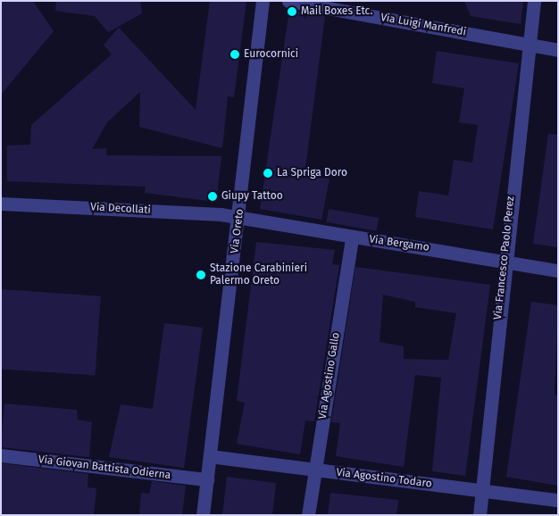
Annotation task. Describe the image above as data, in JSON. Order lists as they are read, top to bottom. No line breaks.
{"streets":{"street":["Via Luigi Manfredi","Via Decollati","Via Oreto","Via Bergamo","Via Francesco Paolo Perez","Via Agostino Gallo","Via Giovan Battista Odierna","Via Agostino Todaro"]},"crossings":[["Via Luigi Manfredi","Via Francesco Paolo Perez"],["Via Decollati","Via Oreto"],["Via Decollati","Via Bergamo"],["Via Oreto","Via Bergamo"],["Via Oreto","Via Giovan Battista Odierna"],["Via Oreto","Via Agostino Todaro"],["Via Bergamo","Via Francesco Paolo Perez"],["Via Bergamo","Via Agostino Gallo"],["Via Francesco Paolo Perez","Via Agostino Todaro"],["Via Agostino Gallo","Via Agostino Todaro"]],"places":["Mail Boxes Etc.","Eurocornici","La Spriga Doro","Giupy Tattoo","Stazione Carabinieri Palermo Oreto"]}
